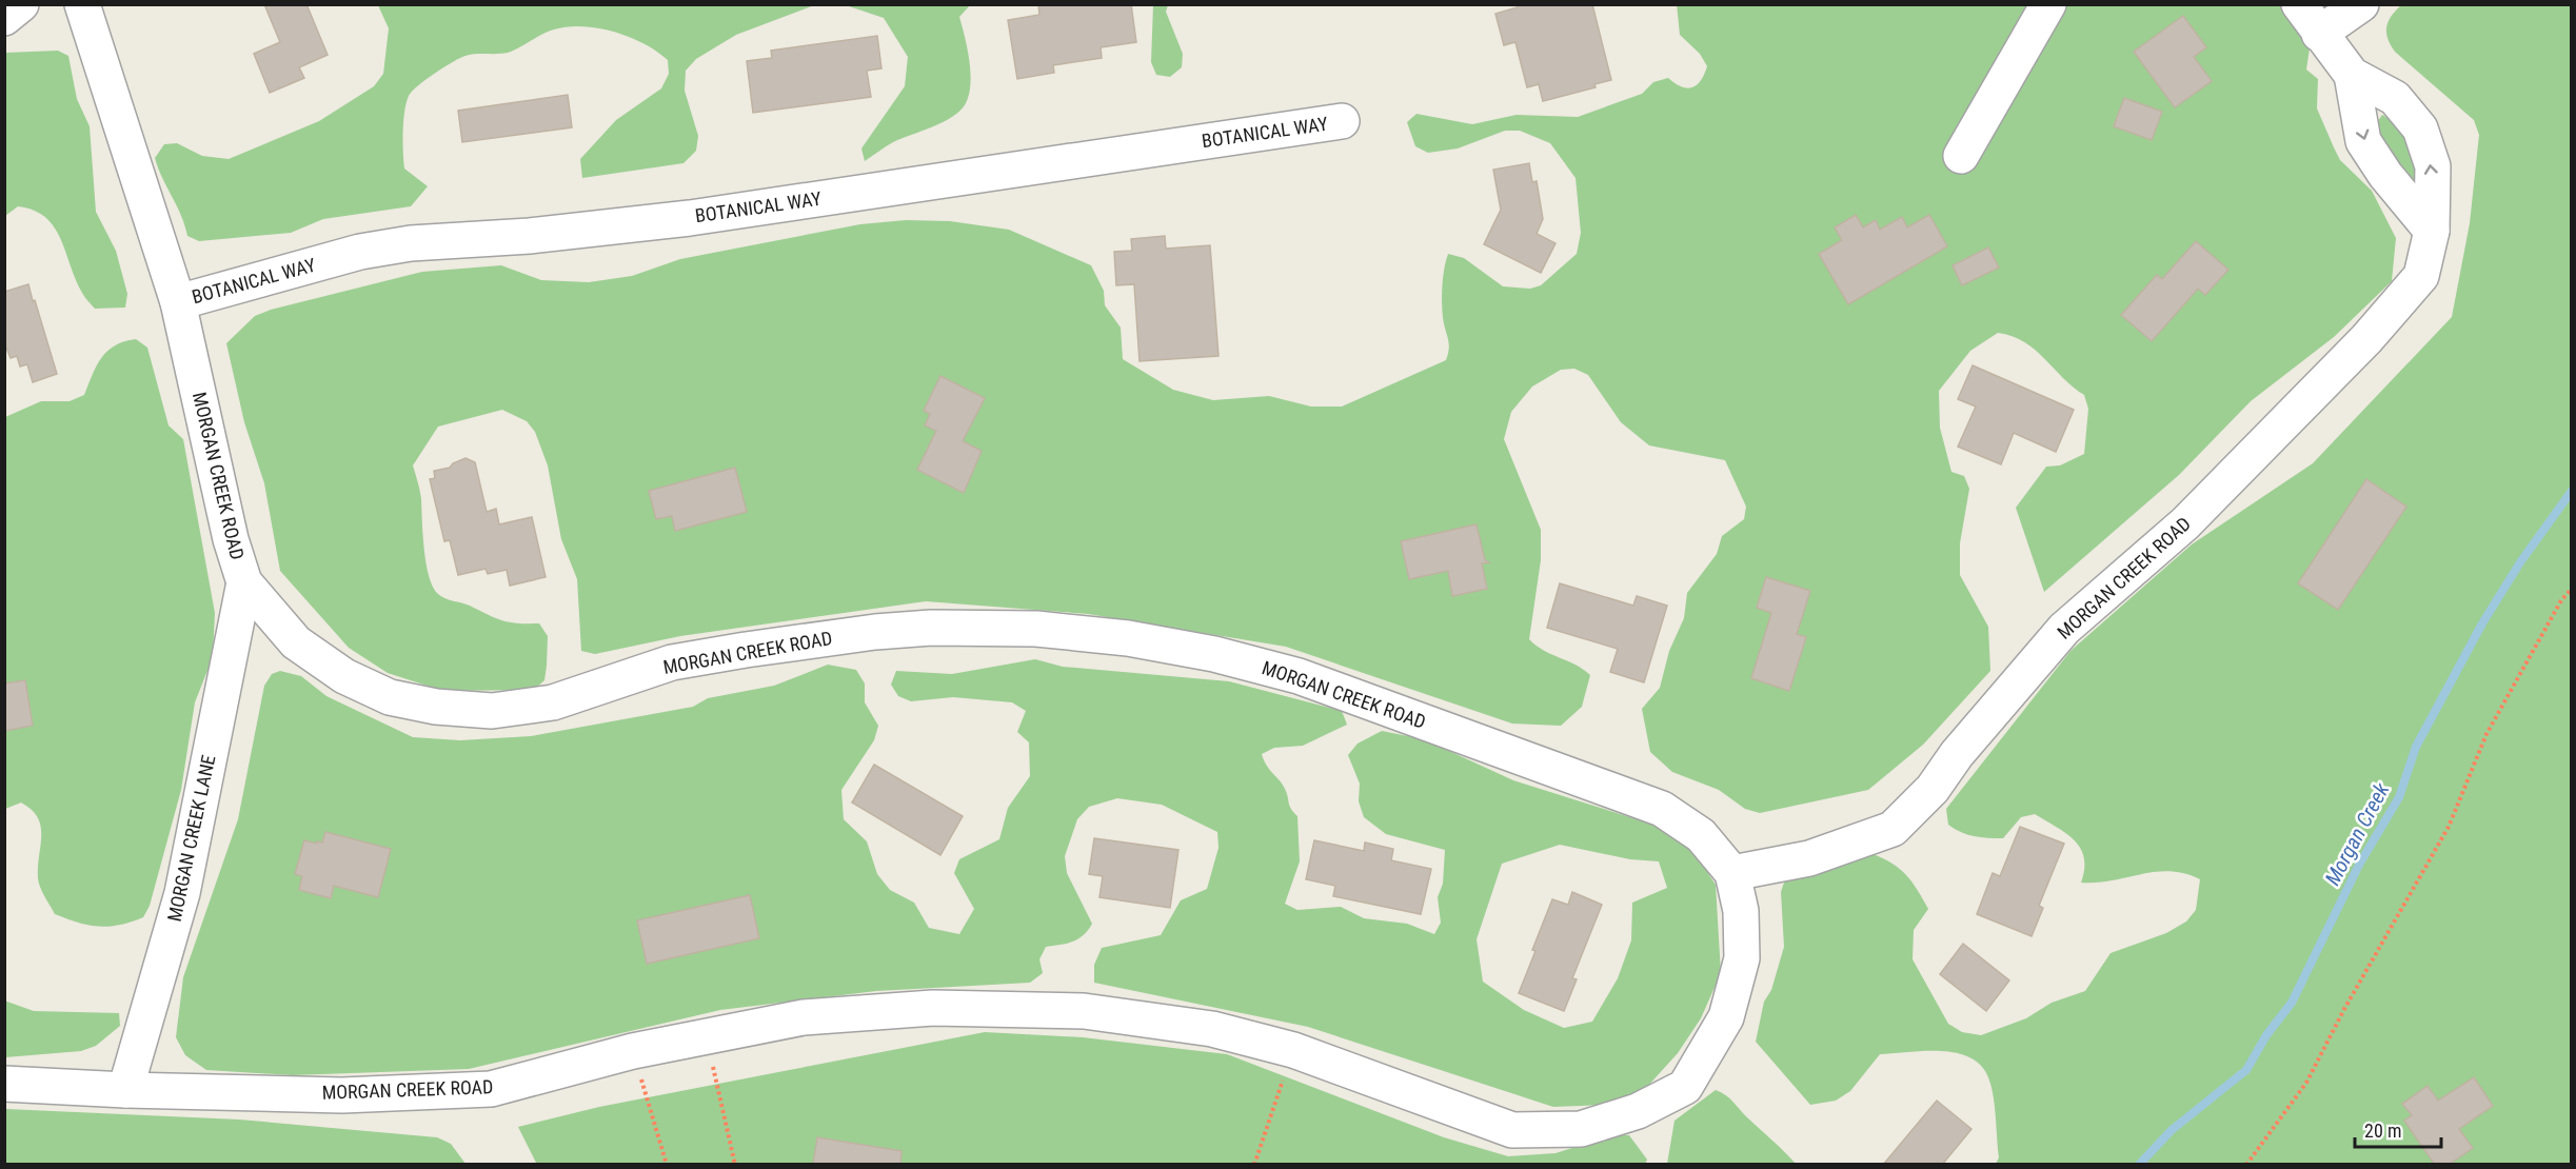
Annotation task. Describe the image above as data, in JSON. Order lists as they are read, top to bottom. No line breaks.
{"streets":{"street":["BOTANICAL WAY","MORGAN CREEK ROAD","MORGAN CREEK LANE"]},"crossings":[["BOTANICAL WAY","MORGAN CREEK ROAD"],["MORGAN CREEK ROAD","MORGAN CREEK LANE"]],"water":["Morgan Creek"],"scale_bar":"20 m"}
